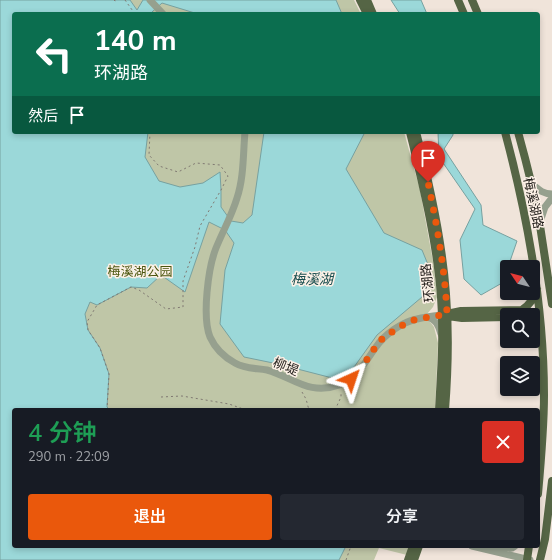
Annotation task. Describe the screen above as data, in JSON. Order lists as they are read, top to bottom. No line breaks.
{"streets":{"main road":["梅溪湖路","环湖路"],"street":["柳堤"]},"crossings":[["环湖路","柳堤"]],"water":["梅溪湖"],"parks":["梅溪湖公园"],"north":"top left","page":{"turn":["140 m","环湖路"],"then":"然后","heading":["4 分钟","290 m · 22:09"],"buttons":["退出","分享"]}}
